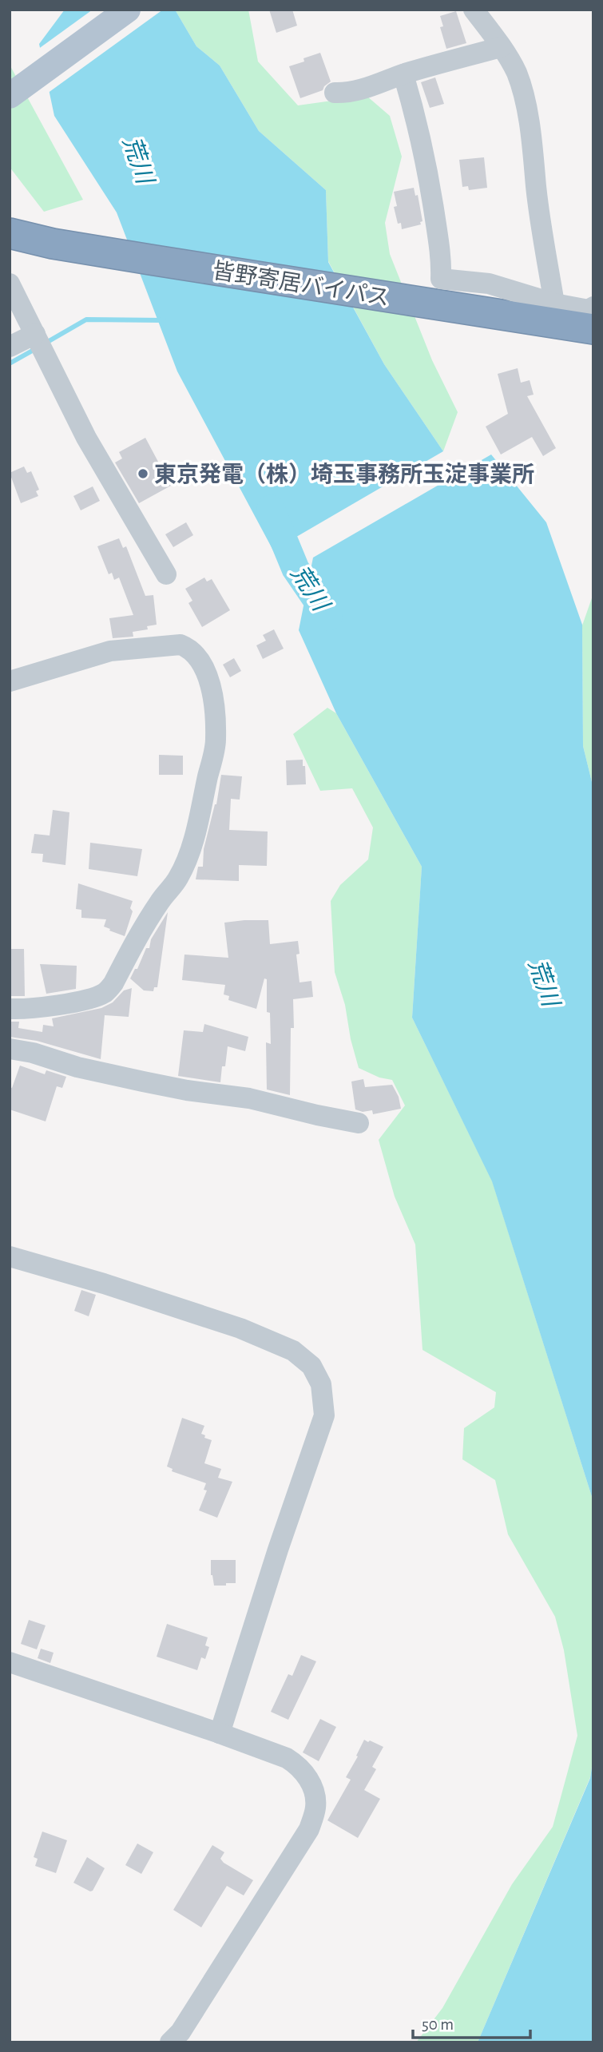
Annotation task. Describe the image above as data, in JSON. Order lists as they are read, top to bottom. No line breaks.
{"streets":{"highway":["皆野寄居バイパス"]},"water":["荒川"],"places":["東京発電（株）埼玉事務所玉淀事業所"],"scale_bar":"50 m"}
